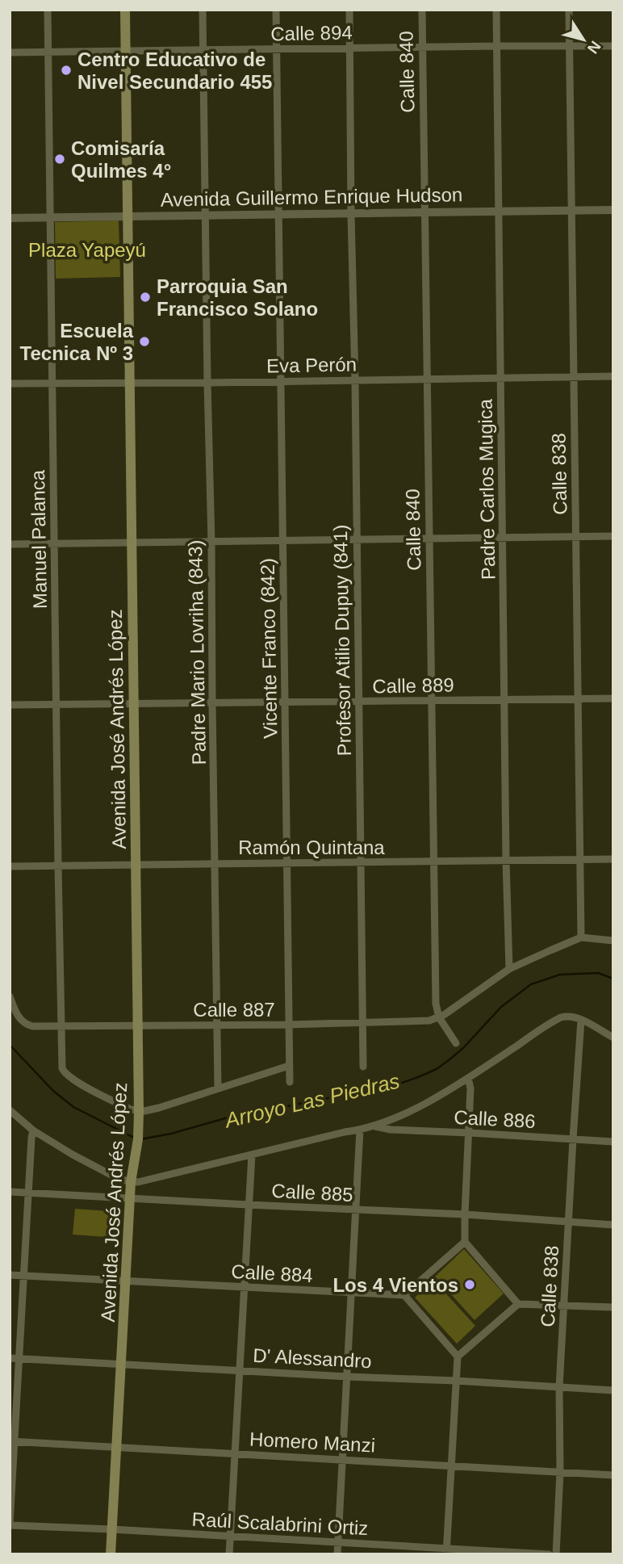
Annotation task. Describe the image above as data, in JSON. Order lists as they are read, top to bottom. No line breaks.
{"streets":{"main road":["Avenida José Andrés López"],"street":["Calle 894","Calle 840","Avenida Guillermo Enrique Hudson","Eva Perón","Calle 838","Padre Carlos Mugica","Manuel Palanca","Profesor Atilio Dupuy (841)","Vicente Franco (842)","Padre Mario Lovriha (843)","Calle 889","Ramón Quintana","Calle 887","Calle 886","Calle 885","Calle 884","D' Alessandro","Homero Manzi","Raúl Scalabrini Ortiz"]},"crossings":[["Calle 894","Calle 840"],["Calle 894","Calle 838"],["Calle 894","Padre Carlos Mugica"],["Calle 894","Manuel Palanca"],["Calle 894","Profesor Atilio Dupuy (841)"],["Calle 894","Vicente Franco (842)"],["Calle 894","Padre Mario Lovriha (843)"],["Calle 894","Avenida José Andrés López"],["Calle 840","Avenida Guillermo Enrique Hudson"],["Calle 840","Eva Perón"],["Calle 840","Calle 889"],["Calle 840","Ramón Quintana"],["Calle 840","Calle 887"],["Avenida Guillermo Enrique Hudson","Calle 838"],["Avenida Guillermo Enrique Hudson","Padre Carlos Mugica"],["Avenida Guillermo Enrique Hudson","Manuel Palanca"],["Avenida Guillermo Enrique Hudson","Profesor Atilio Dupuy (841)"],["Avenida Guillermo Enrique Hudson","Vicente Franco (842)"],["Avenida Guillermo Enrique Hudson","Padre Mario Lovriha (843)"],["Avenida Guillermo Enrique Hudson","Avenida José Andrés López"],["Eva Perón","Calle 838"],["Eva Perón","Padre Carlos Mugica"],["Eva Perón","Manuel Palanca"],["Eva Perón","Profesor Atilio Dupuy (841)"],["Eva Perón","Vicente Franco (842)"],["Eva Perón","Padre Mario Lovriha (843)"],["Eva Perón","Avenida José Andrés López"],["Calle 838","Calle 889"],["Calle 838","Ramón Quintana"],["Calle 838","Calle 886"],["Calle 838","Calle 885"],["Calle 838","D' Alessandro"],["Calle 838","Homero Manzi"],["Padre Carlos Mugica","Calle 889"],["Padre Carlos Mugica","Ramón Quintana"],["Manuel Palanca","Calle 889"],["Manuel Palanca","Avenida José Andrés López"],["Manuel Palanca","Ramón Quintana"],["Manuel Palanca","Calle 887"],["Profesor Atilio Dupuy (841)","Calle 889"],["Profesor Atilio Dupuy (841)","Ramón Quintana"],["Profesor Atilio Dupuy (841)","Calle 887"],["Vicente Franco (842)","Calle 889"],["Vicente Franco (842)","Ramón Quintana"],["Vicente Franco (842)","Calle 887"],["Padre Mario Lovriha (843)","Calle 889"],["Padre Mario Lovriha (843)","Ramón Quintana"],["Padre Mario Lovriha (843)","Calle 887"],["Calle 889","Avenida José Andrés López"],["Avenida José Andrés López","Ramón Quintana"],["Avenida José Andrés López","Calle 887"],["Avenida José Andrés López","Calle 885"],["Avenida José Andrés López","Calle 884"],["Avenida José Andrés López","D' Alessandro"],["Avenida José Andrés López","Homero Manzi"],["Avenida José Andrés López","Raúl Scalabrini Ortiz"]],"water":["Arroyo Las Piedras"],"parks":["Plaza Yapeyú"],"places":["Centro Educativo de Nivel Secundario 455","Comisaría Quilmes 4°","Parroquia San Francisco Solano","Escuela Tecnica Nº 3","Los 4 Vientos"],"north":"bottom right"}
